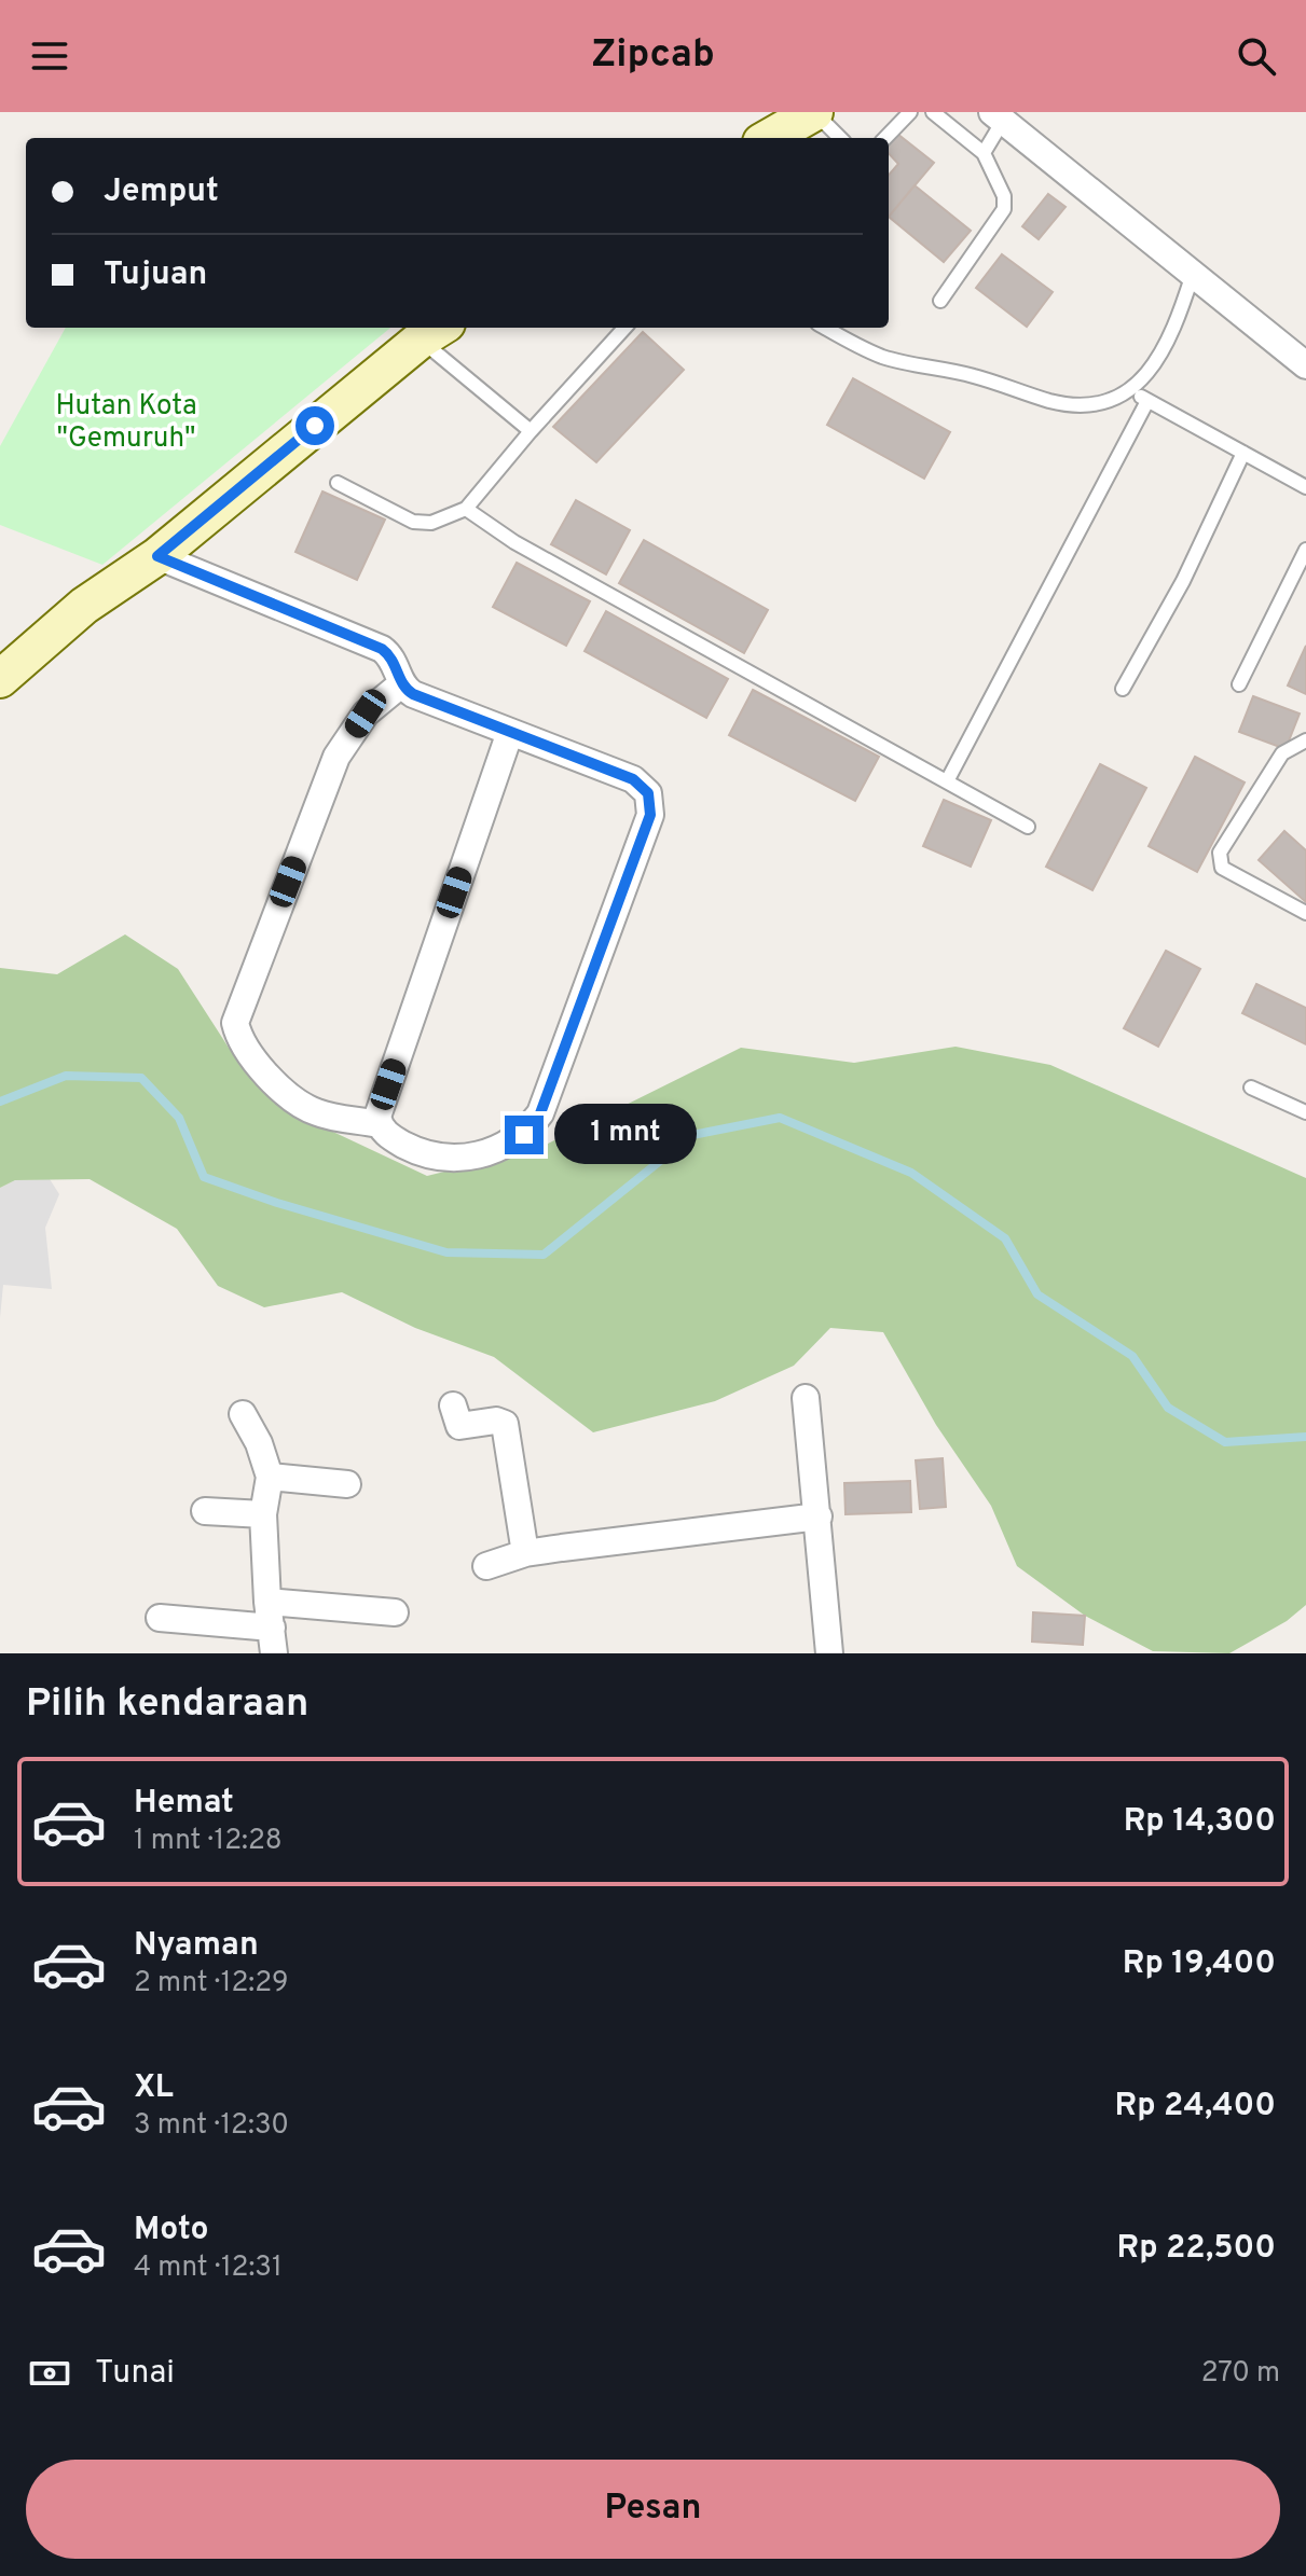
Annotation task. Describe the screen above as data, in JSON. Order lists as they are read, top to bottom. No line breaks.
{"parks":["Hutan Kota \"Gemuruh\""],"page":{"header":"Zipcab","banner":["Jemput","Tujuan"],"bubble":"1 mnt","heading":"Pilih kendaraan","list":[{"name":"Hemat","note":"1 mnt · 12:28","value":"Rp 14,300"},{"name":"Nyaman","note":"2 mnt · 12:29","value":"Rp 19,400"},{"name":"XL","note":"3 mnt · 12:30","value":"Rp 24,400"},{"name":"Moto","note":"4 mnt · 12:31","value":"Rp 22,500"}],"pay":["Tunai","270 m"],"buttons":"Pesan"}}
